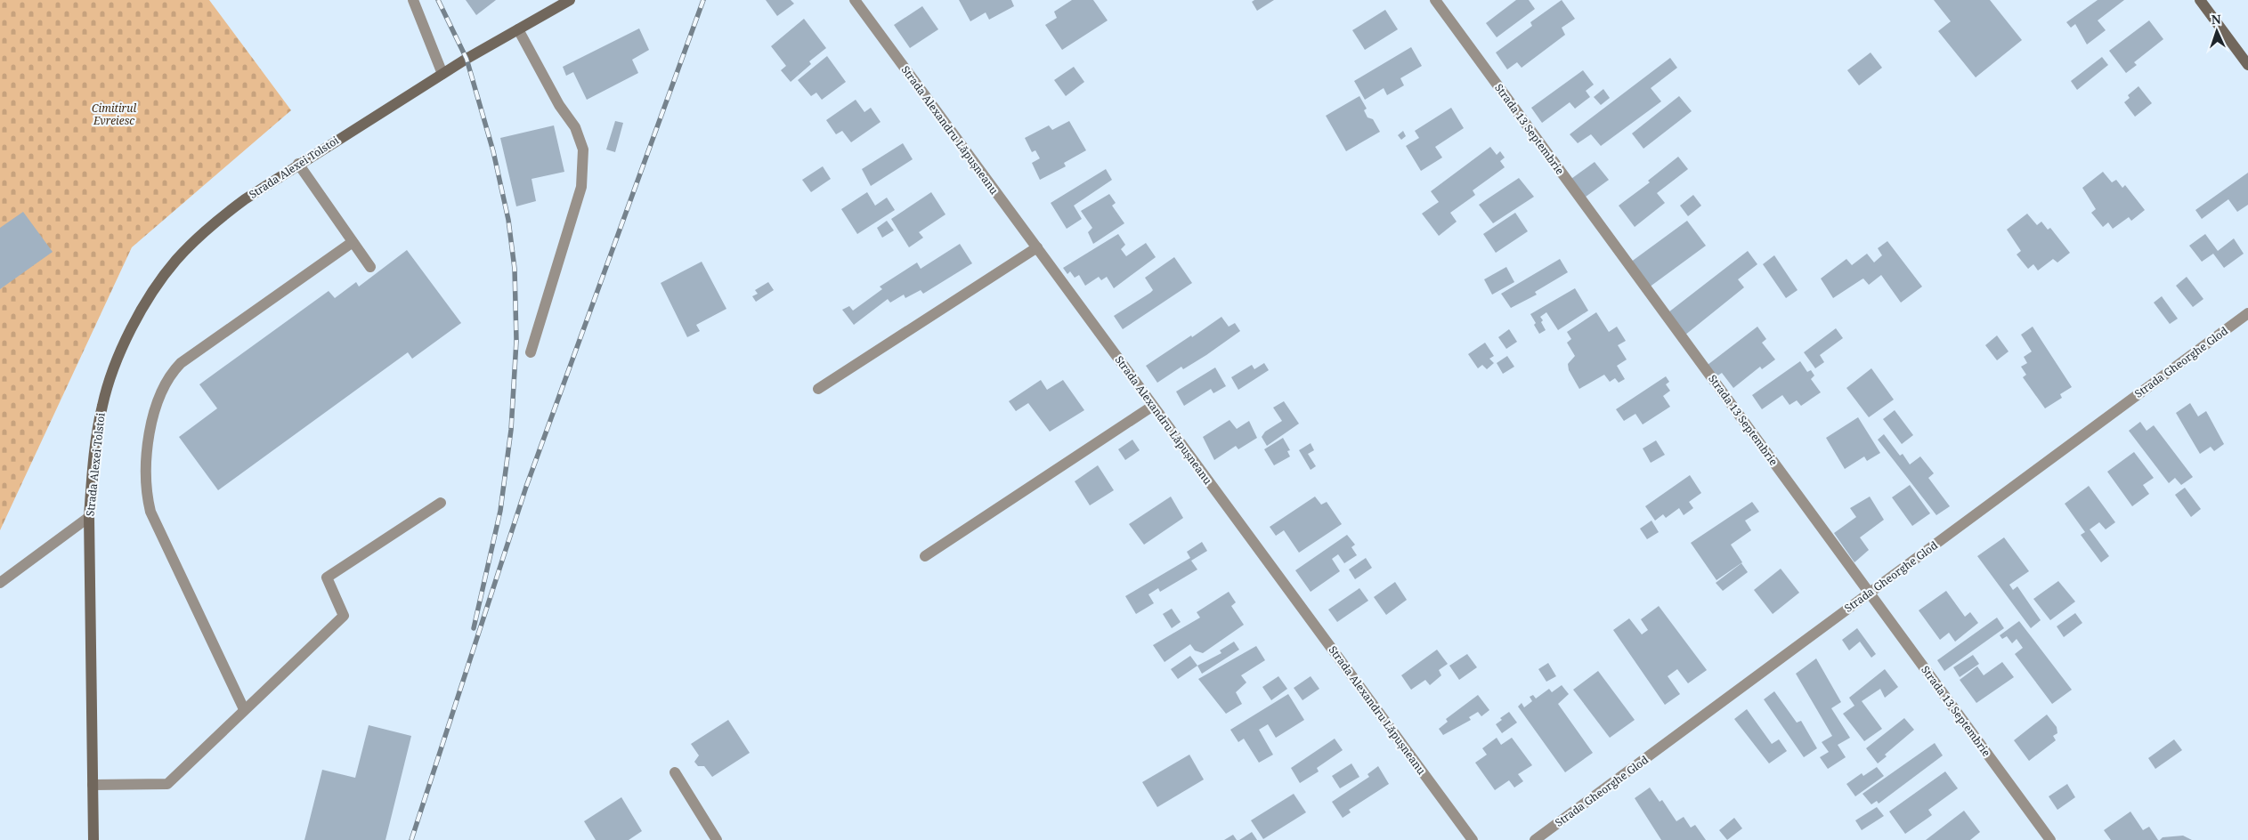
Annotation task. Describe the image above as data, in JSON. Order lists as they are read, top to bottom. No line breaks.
{"streets":{"main road":["Strada Alexei Tolstoi"],"street":["Strada 13 Septembrie","Strada Alexandru Lăpușneanu","Strada Gheorghe Glod"]},"crossings":[["Strada 13 Septembrie","Strada Gheorghe Glod"]],"parks":["Cimitirul Evreiesc"],"north":"top"}
